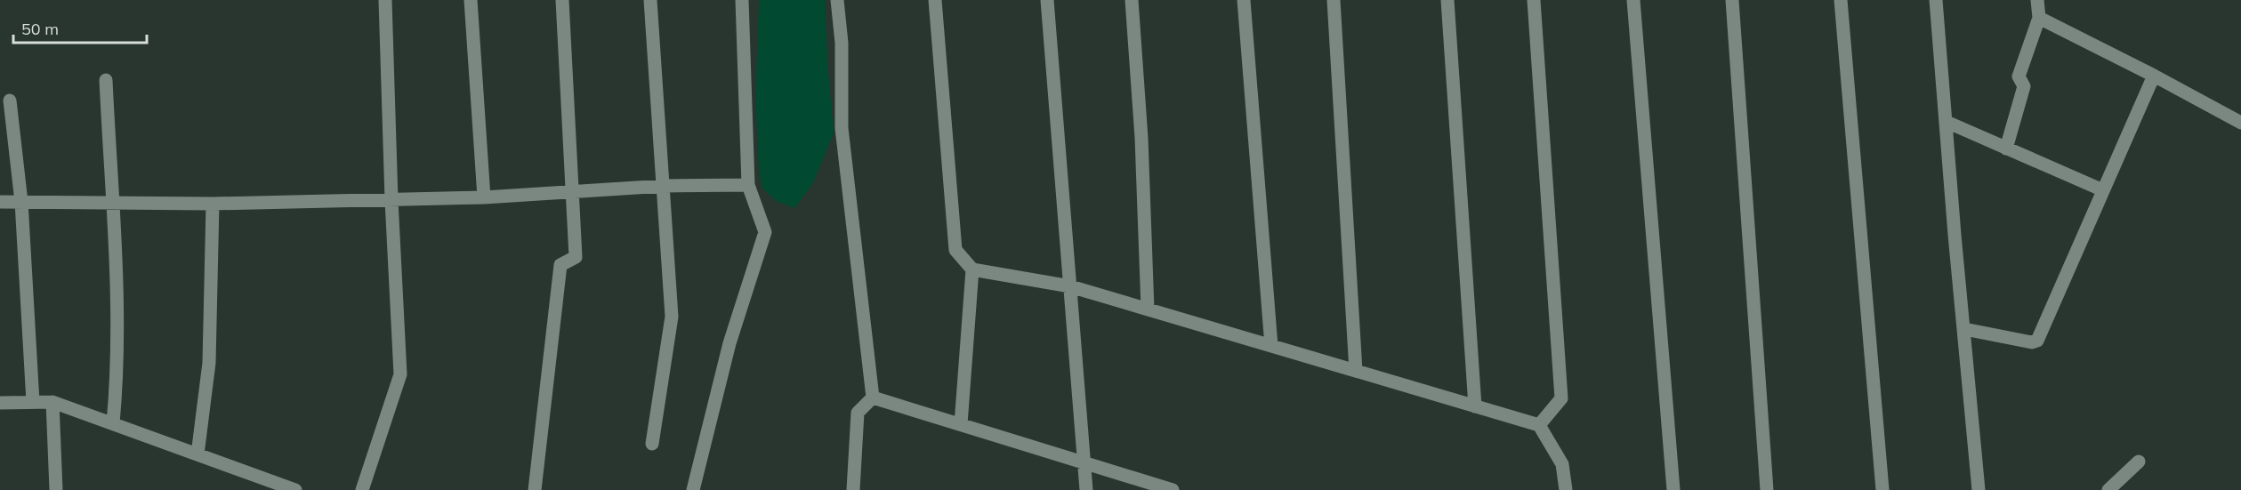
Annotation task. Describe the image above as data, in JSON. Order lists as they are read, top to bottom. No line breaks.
{"scale_bar":"50 m"}
